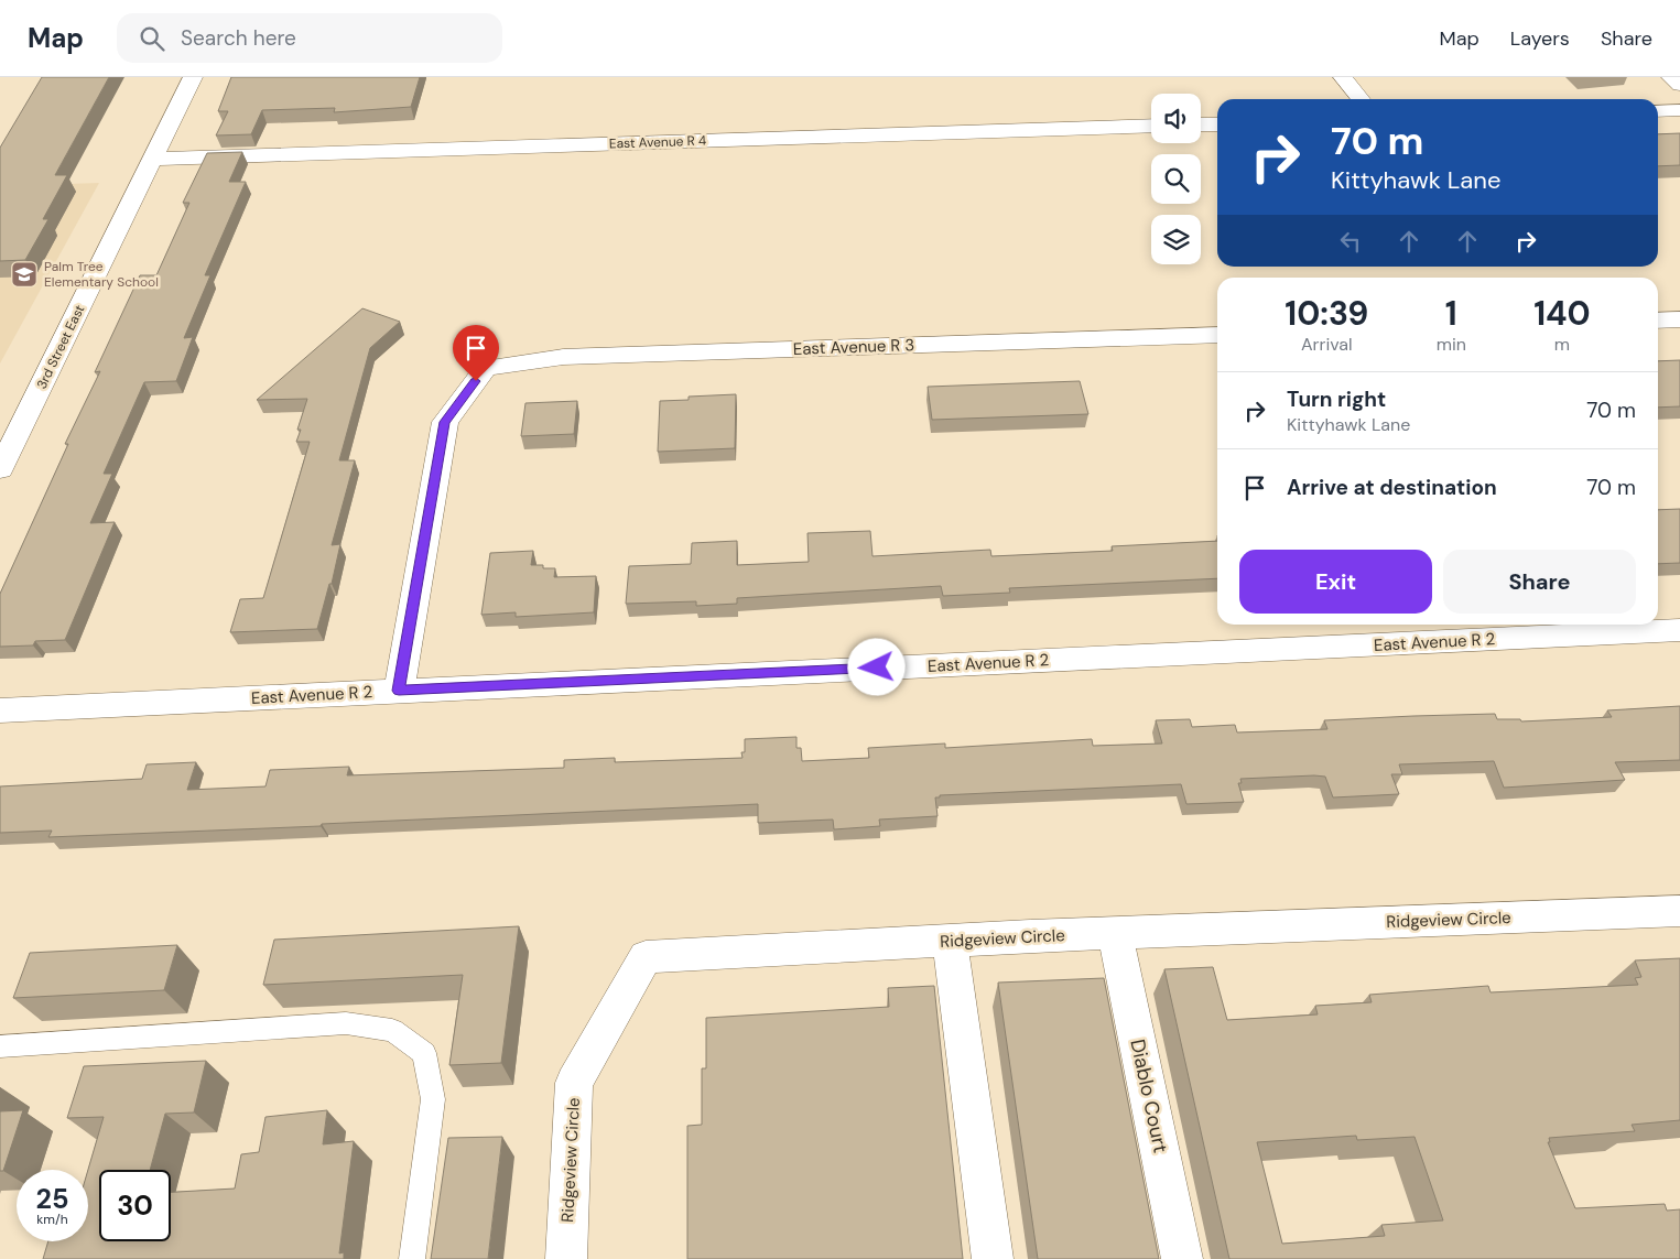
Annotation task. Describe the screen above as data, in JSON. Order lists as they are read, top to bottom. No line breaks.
{"streets":{"street":["East Avenue R 4","3rd Street East","East Avenue R 3","East Avenue R 2","Ridgeview Circle","Diablo Court"]},"crossings":[["East Avenue R 4","3rd Street East"],["East Avenue R 3","East Avenue R 2"],["Ridgeview Circle","Diablo Court"]],"places":{"school or university":["Palm Tree Elementary School"]},"page":{"header":"Map","search":"Search here","nav":["Map","Layers","Share"],"turn":["70 m","Kittyhawk Lane"],"eta":["10:39","Arrival","1","min","140","m"],"list":[{"name":"Turn right","note":"Kittyhawk Lane","value":"70 m"},{"name":"Arrive at destination","value":"70 m"}],"buttons":["Exit","Share"],"speed":"25 km/h","limit":"30"}}
